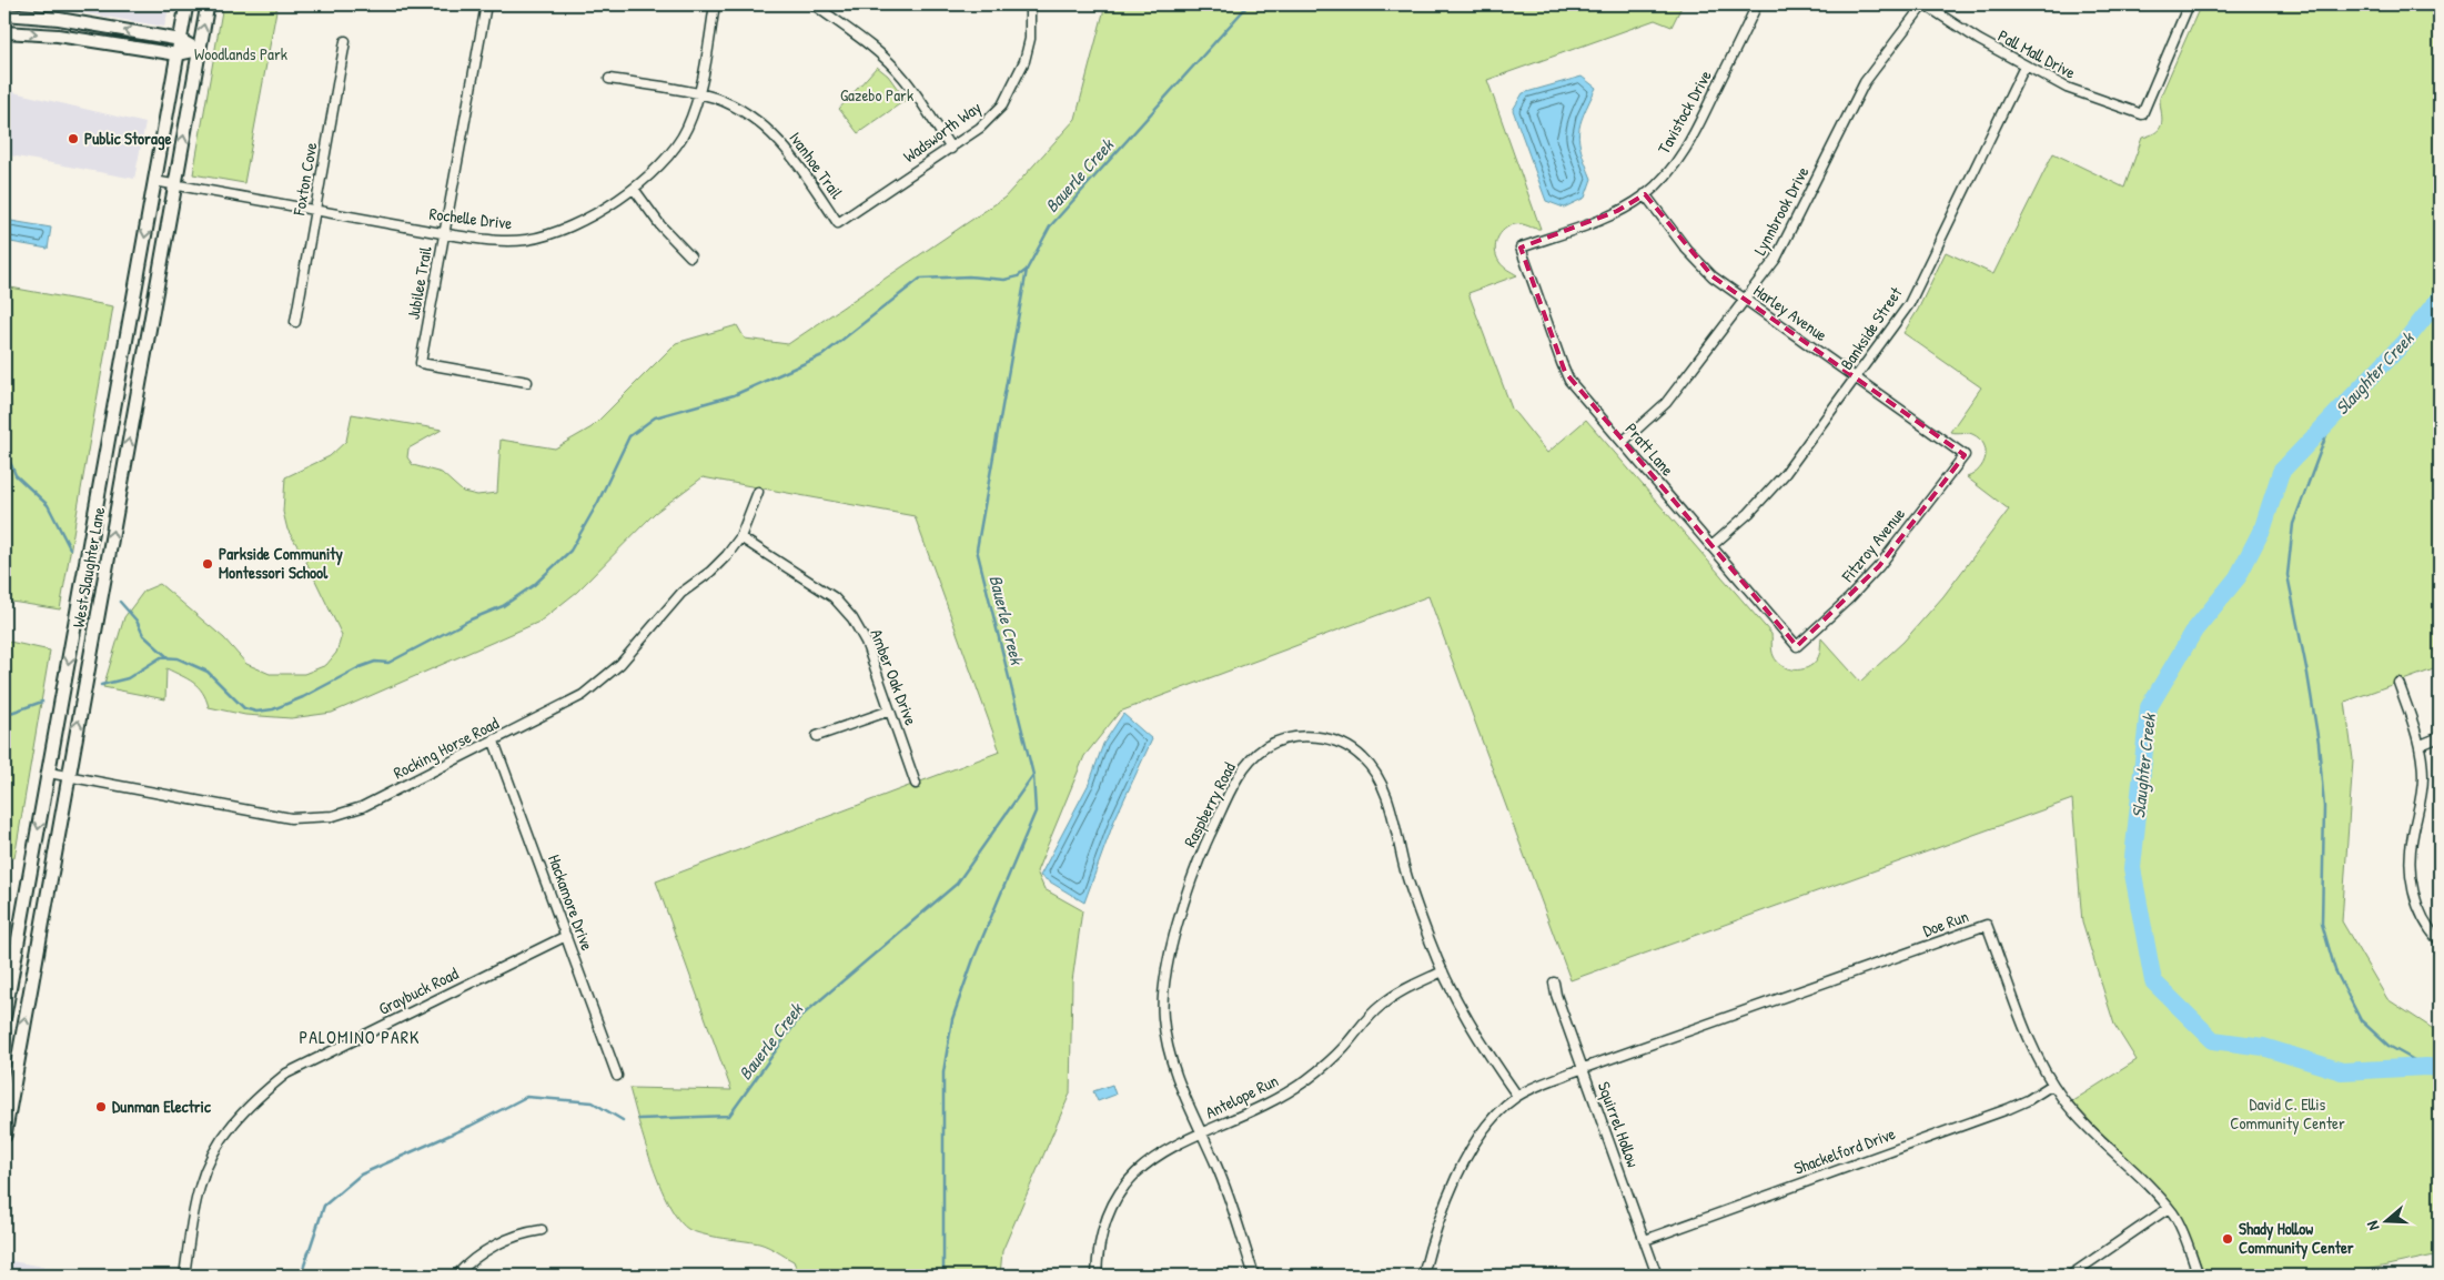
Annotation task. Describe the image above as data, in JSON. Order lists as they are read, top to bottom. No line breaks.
{"streets":{"main road":["West Slaughter Lane"],"street":["Pall Mall Drive","Tavistock Drive","Wadsworth Way","Ivanhoe Trail","Foxton Cove","Lynnbrook Drive","Rochelle Drive","Jubilee Trail","Harley Avenue","Bankside Street","Pratt Lane","Fitzroy Avenue","Amber Oak Drive","Rocking Horse Road","Raspberry Road","Hackamore Drive","Doe Run","Graybuck Road","Antelope Run","Squirrel Hollow","Shackelford Drive"]},"crossings":[["Pall Mall Drive","Lynnbrook Drive"],["Pall Mall Drive","Bankside Street"],["Tavistock Drive","Harley Avenue"],["Tavistock Drive","Pratt Lane"],["Wadsworth Way","Ivanhoe Trail"],["Ivanhoe Trail","Rochelle Drive"],["Foxton Cove","Rochelle Drive"],["Lynnbrook Drive","Harley Avenue"],["Lynnbrook Drive","Pratt Lane"],["Rochelle Drive","Jubilee Trail"],["Rochelle Drive","West Slaughter Lane"],["Harley Avenue","Bankside Street"],["Harley Avenue","Fitzroy Avenue"],["Bankside Street","Pratt Lane"],["Pratt Lane","Fitzroy Avenue"],["West Slaughter Lane","Rocking Horse Road"],["Amber Oak Drive","Rocking Horse Road"],["Rocking Horse Road","Hackamore Drive"],["Raspberry Road","Antelope Run"],["Hackamore Drive","Graybuck Road"],["Doe Run","Squirrel Hollow"],["Doe Run","Shackelford Drive"],["Squirrel Hollow","Shackelford Drive"]],"districts":["PALOMINO PARK"],"water":["Bauerle Creek","Slaughter Creek"],"parks":["Woodlands Park","Gazebo Park","David C. Ellis Community Center"],"places":["Public Storage","Parkside Community Montessori School","Dunman Electric","Shady Hollow Community Center"],"north":"left"}
